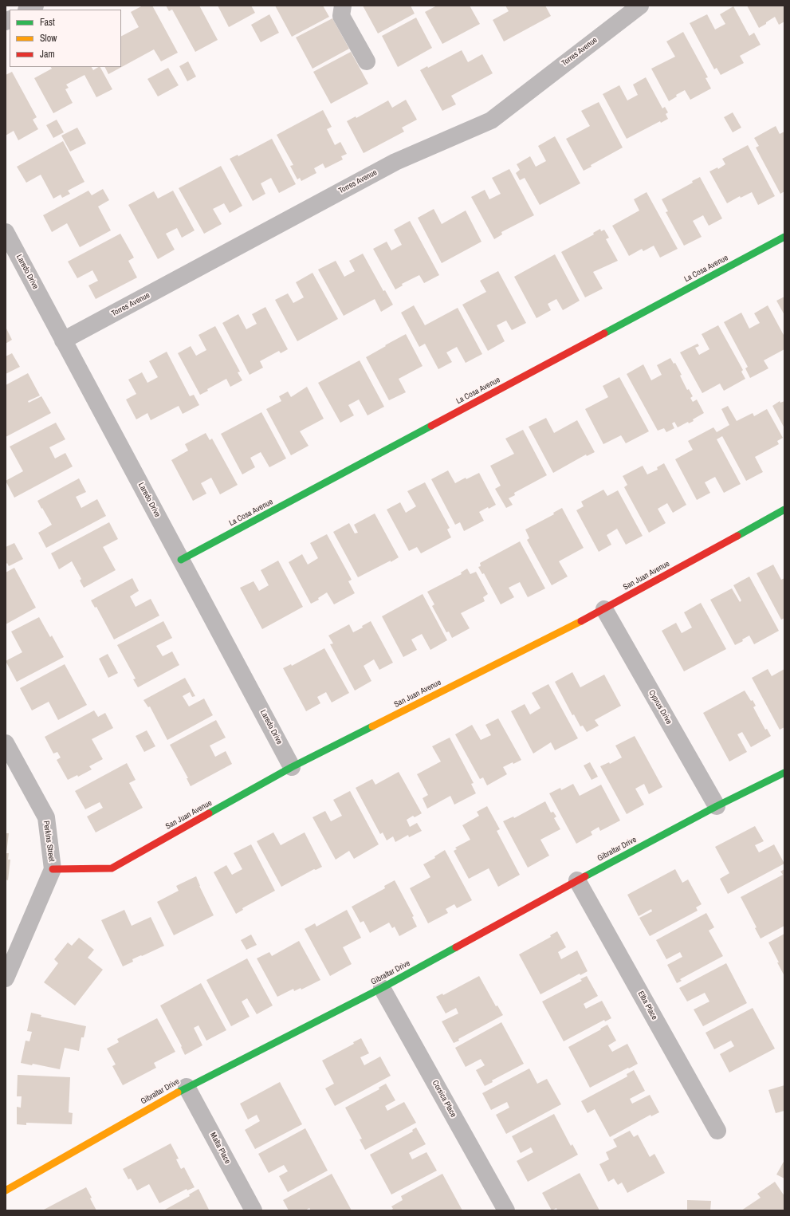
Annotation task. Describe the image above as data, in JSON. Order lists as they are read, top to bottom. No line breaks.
{"streets":{"street":["Torres Avenue","La Cosa Avenue","Laredo Drive","San Juan Avenue","Cyprus Drive","Perkins Street","Gibraltar Drive","Elba Place","Corsica Place","Malta Place"]},"crossings":[["Torres Avenue","Laredo Drive"],["La Cosa Avenue","Laredo Drive"],["Laredo Drive","San Juan Avenue"],["San Juan Avenue","Cyprus Drive"],["San Juan Avenue","Perkins Street"],["Cyprus Drive","Gibraltar Drive"],["Gibraltar Drive","Elba Place"],["Gibraltar Drive","Corsica Place"],["Gibraltar Drive","Malta Place"]],"legend":["Fast","Slow","Jam"]}
